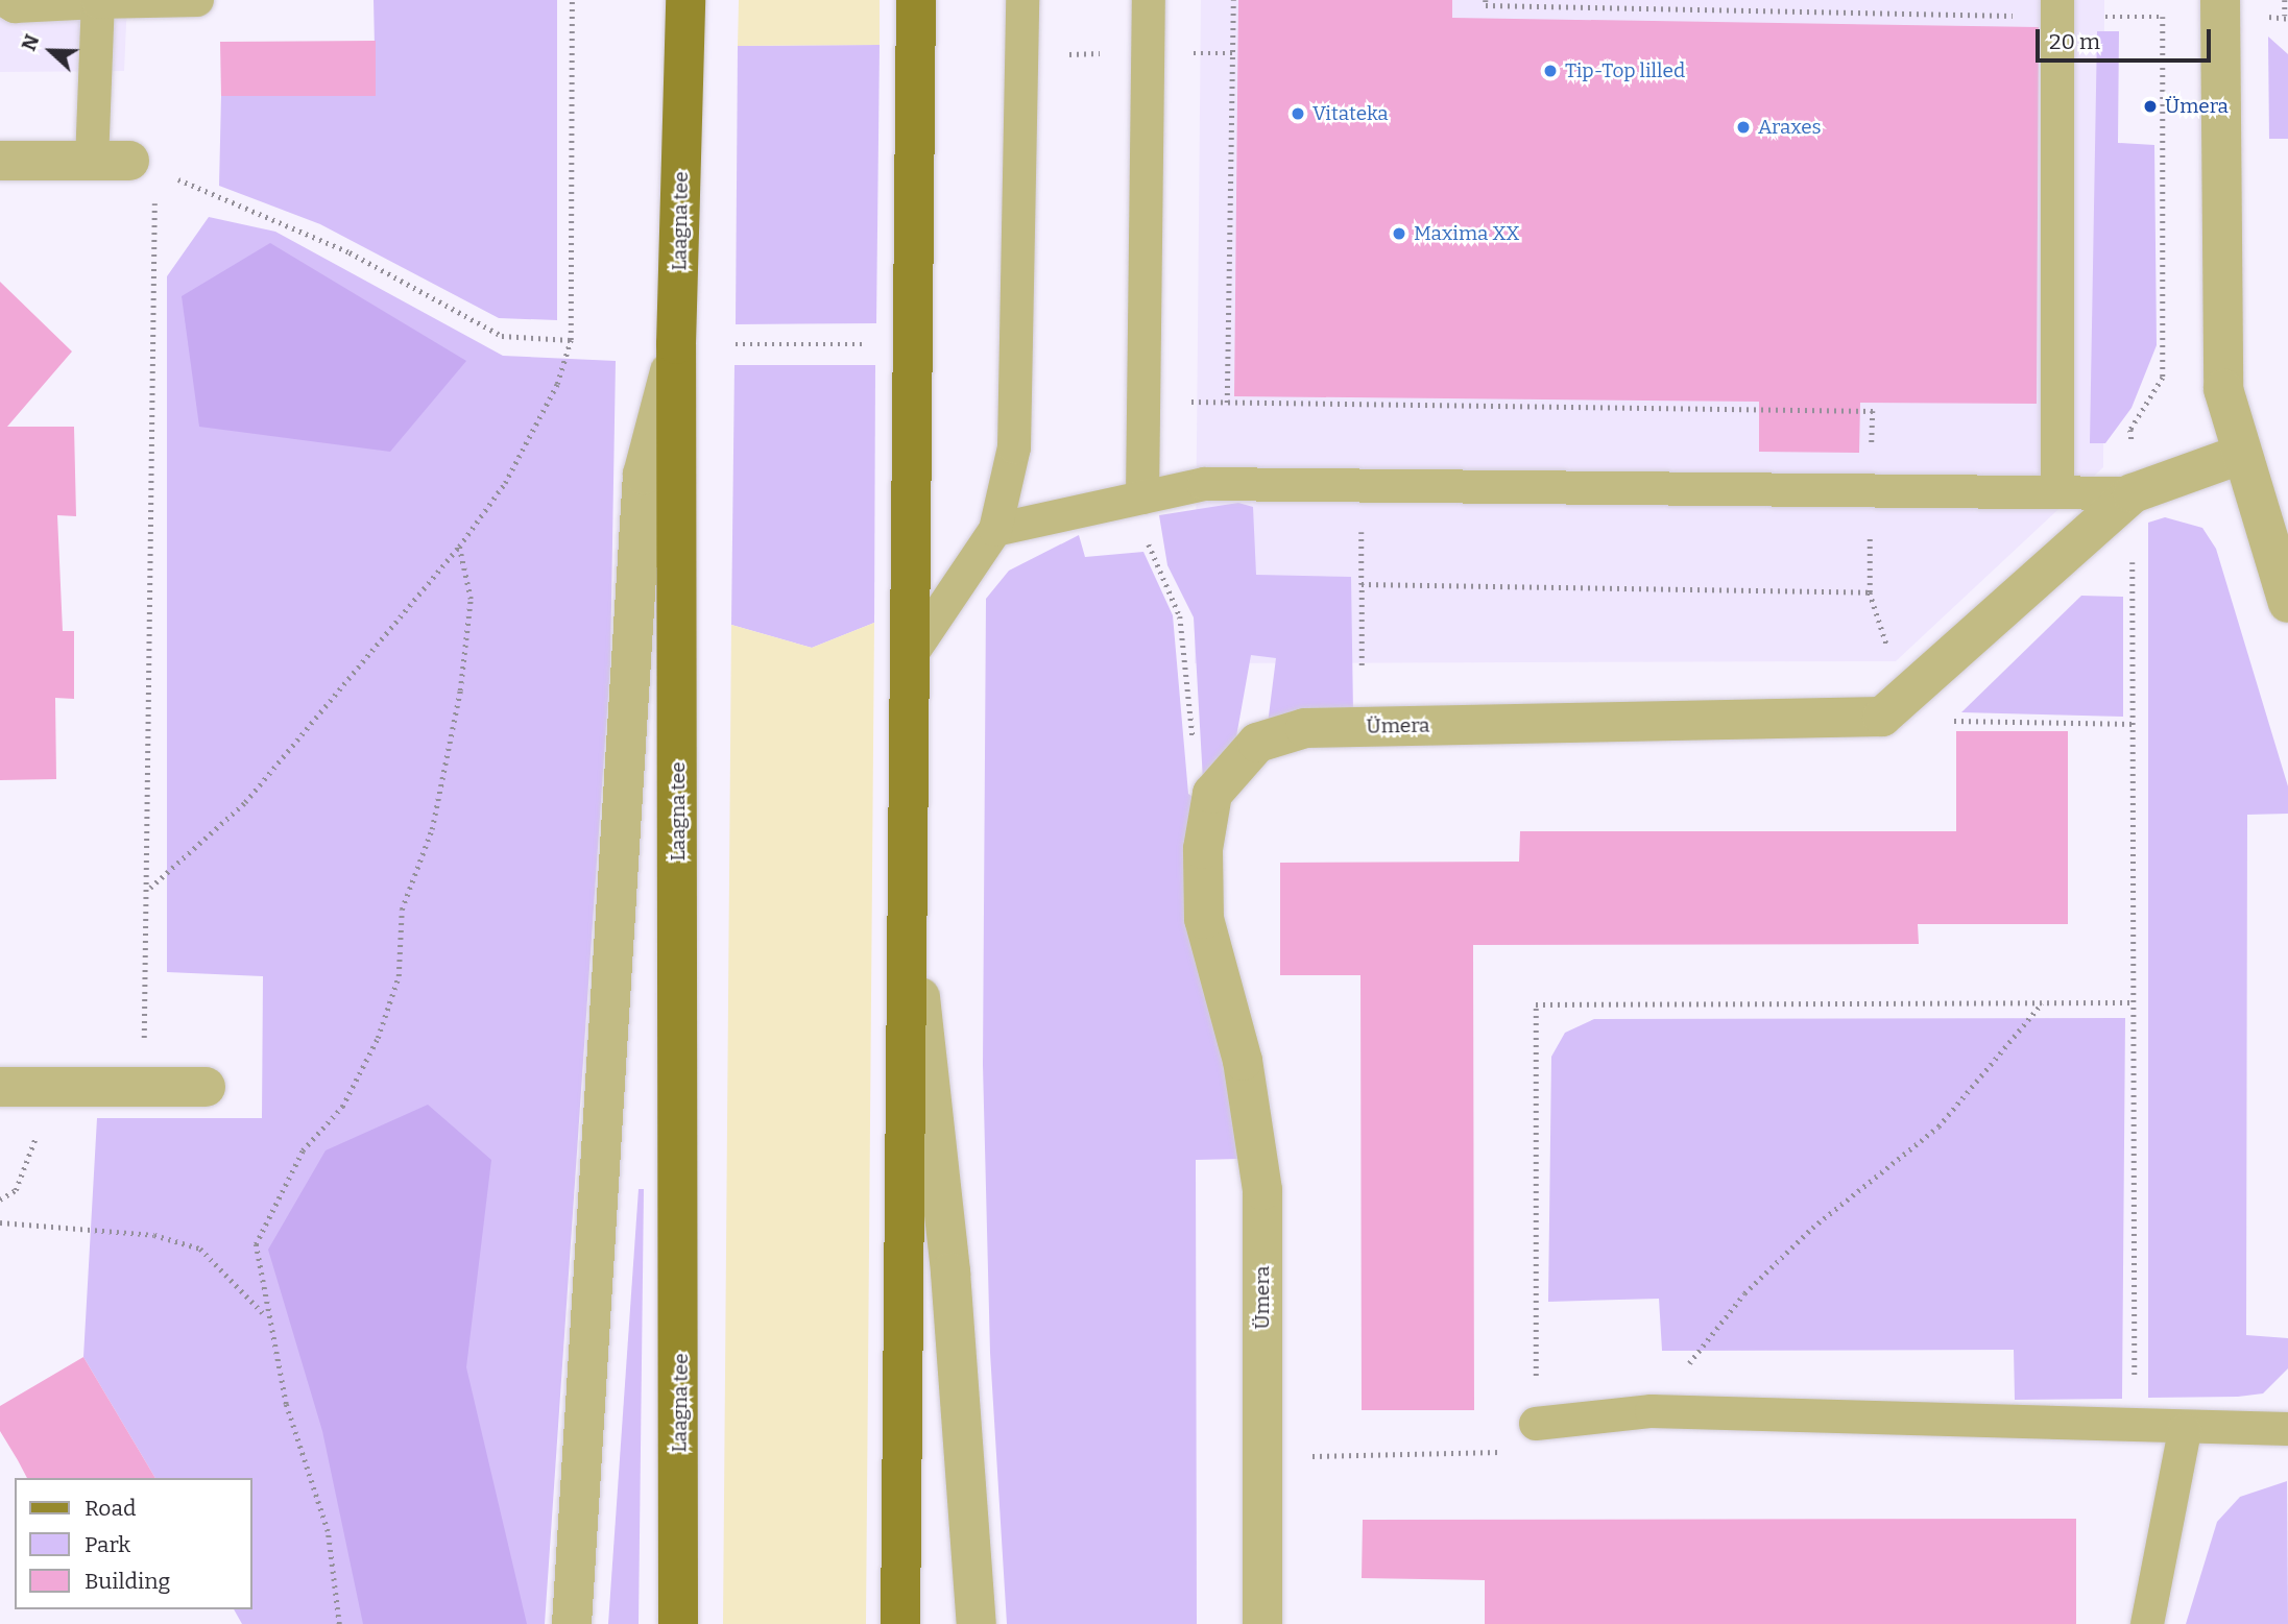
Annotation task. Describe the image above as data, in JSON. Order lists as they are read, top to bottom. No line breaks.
{"streets":{"main road":["Laagna tee"],"street":["Ümera"]},"places":["Tip-Top lilled","Ümera","Vitateka","Araxes","Maxima XX"],"legend":["Road","Park","Building"],"scale_bar":"20 m","north":"left"}
